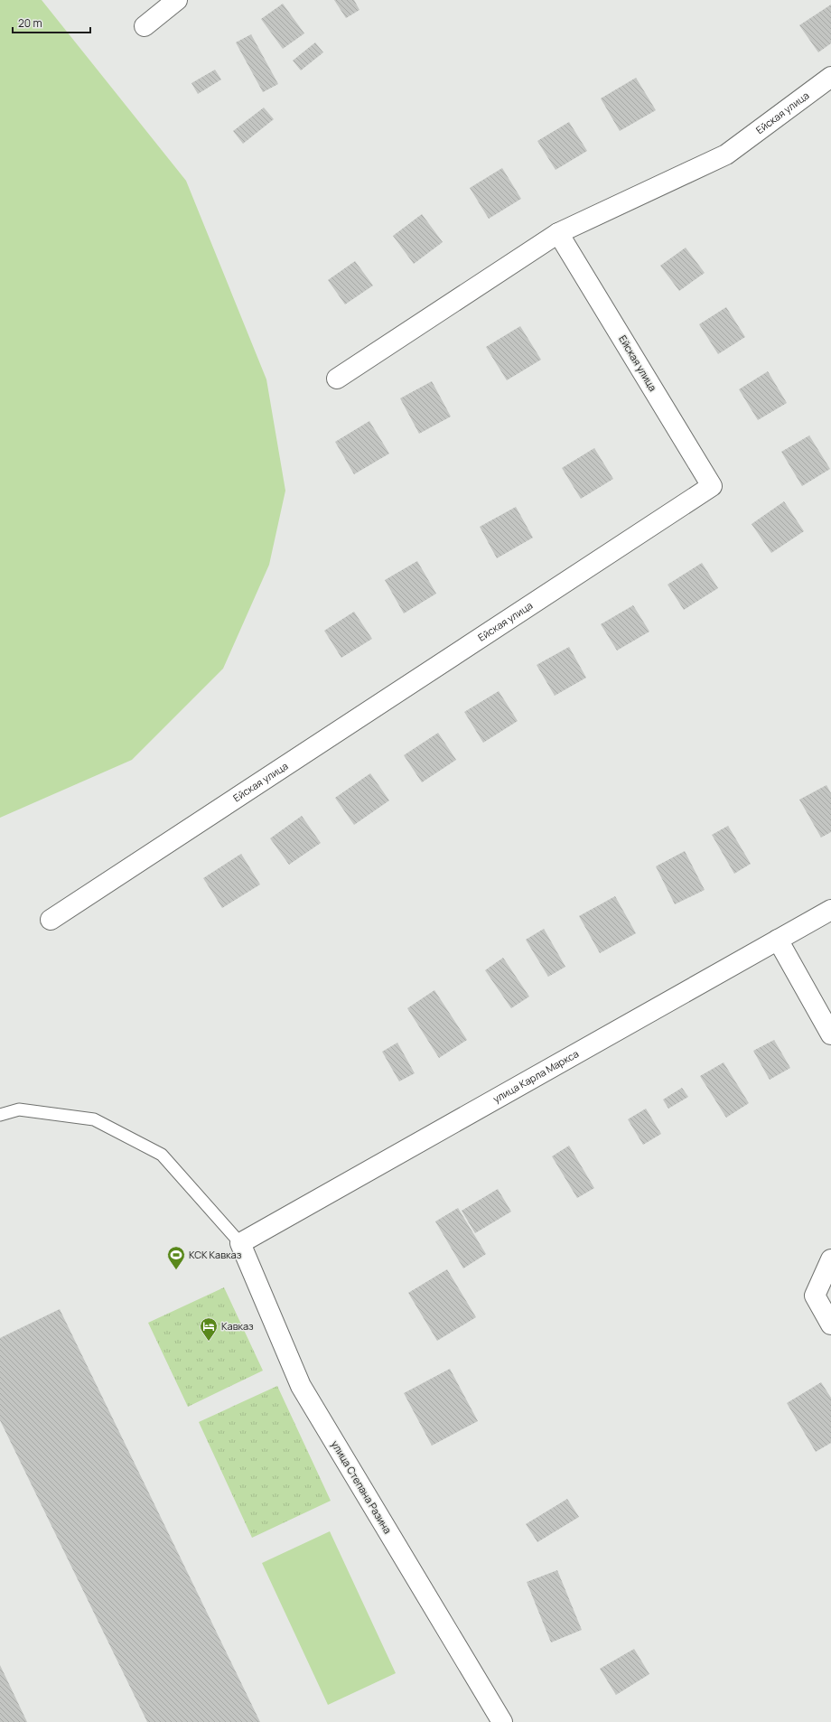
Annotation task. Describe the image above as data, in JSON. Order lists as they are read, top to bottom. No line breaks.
{"streets":{"street":["Ейская улица","улица Карла Маркса","улица Степана Разина"]},"crossings":[["улица Карла Маркса","улица Степана Разина"]],"places":{"sports":["КСК Кавказ"],"hotel":["Кавказ"]},"scale_bar":"20 m"}
